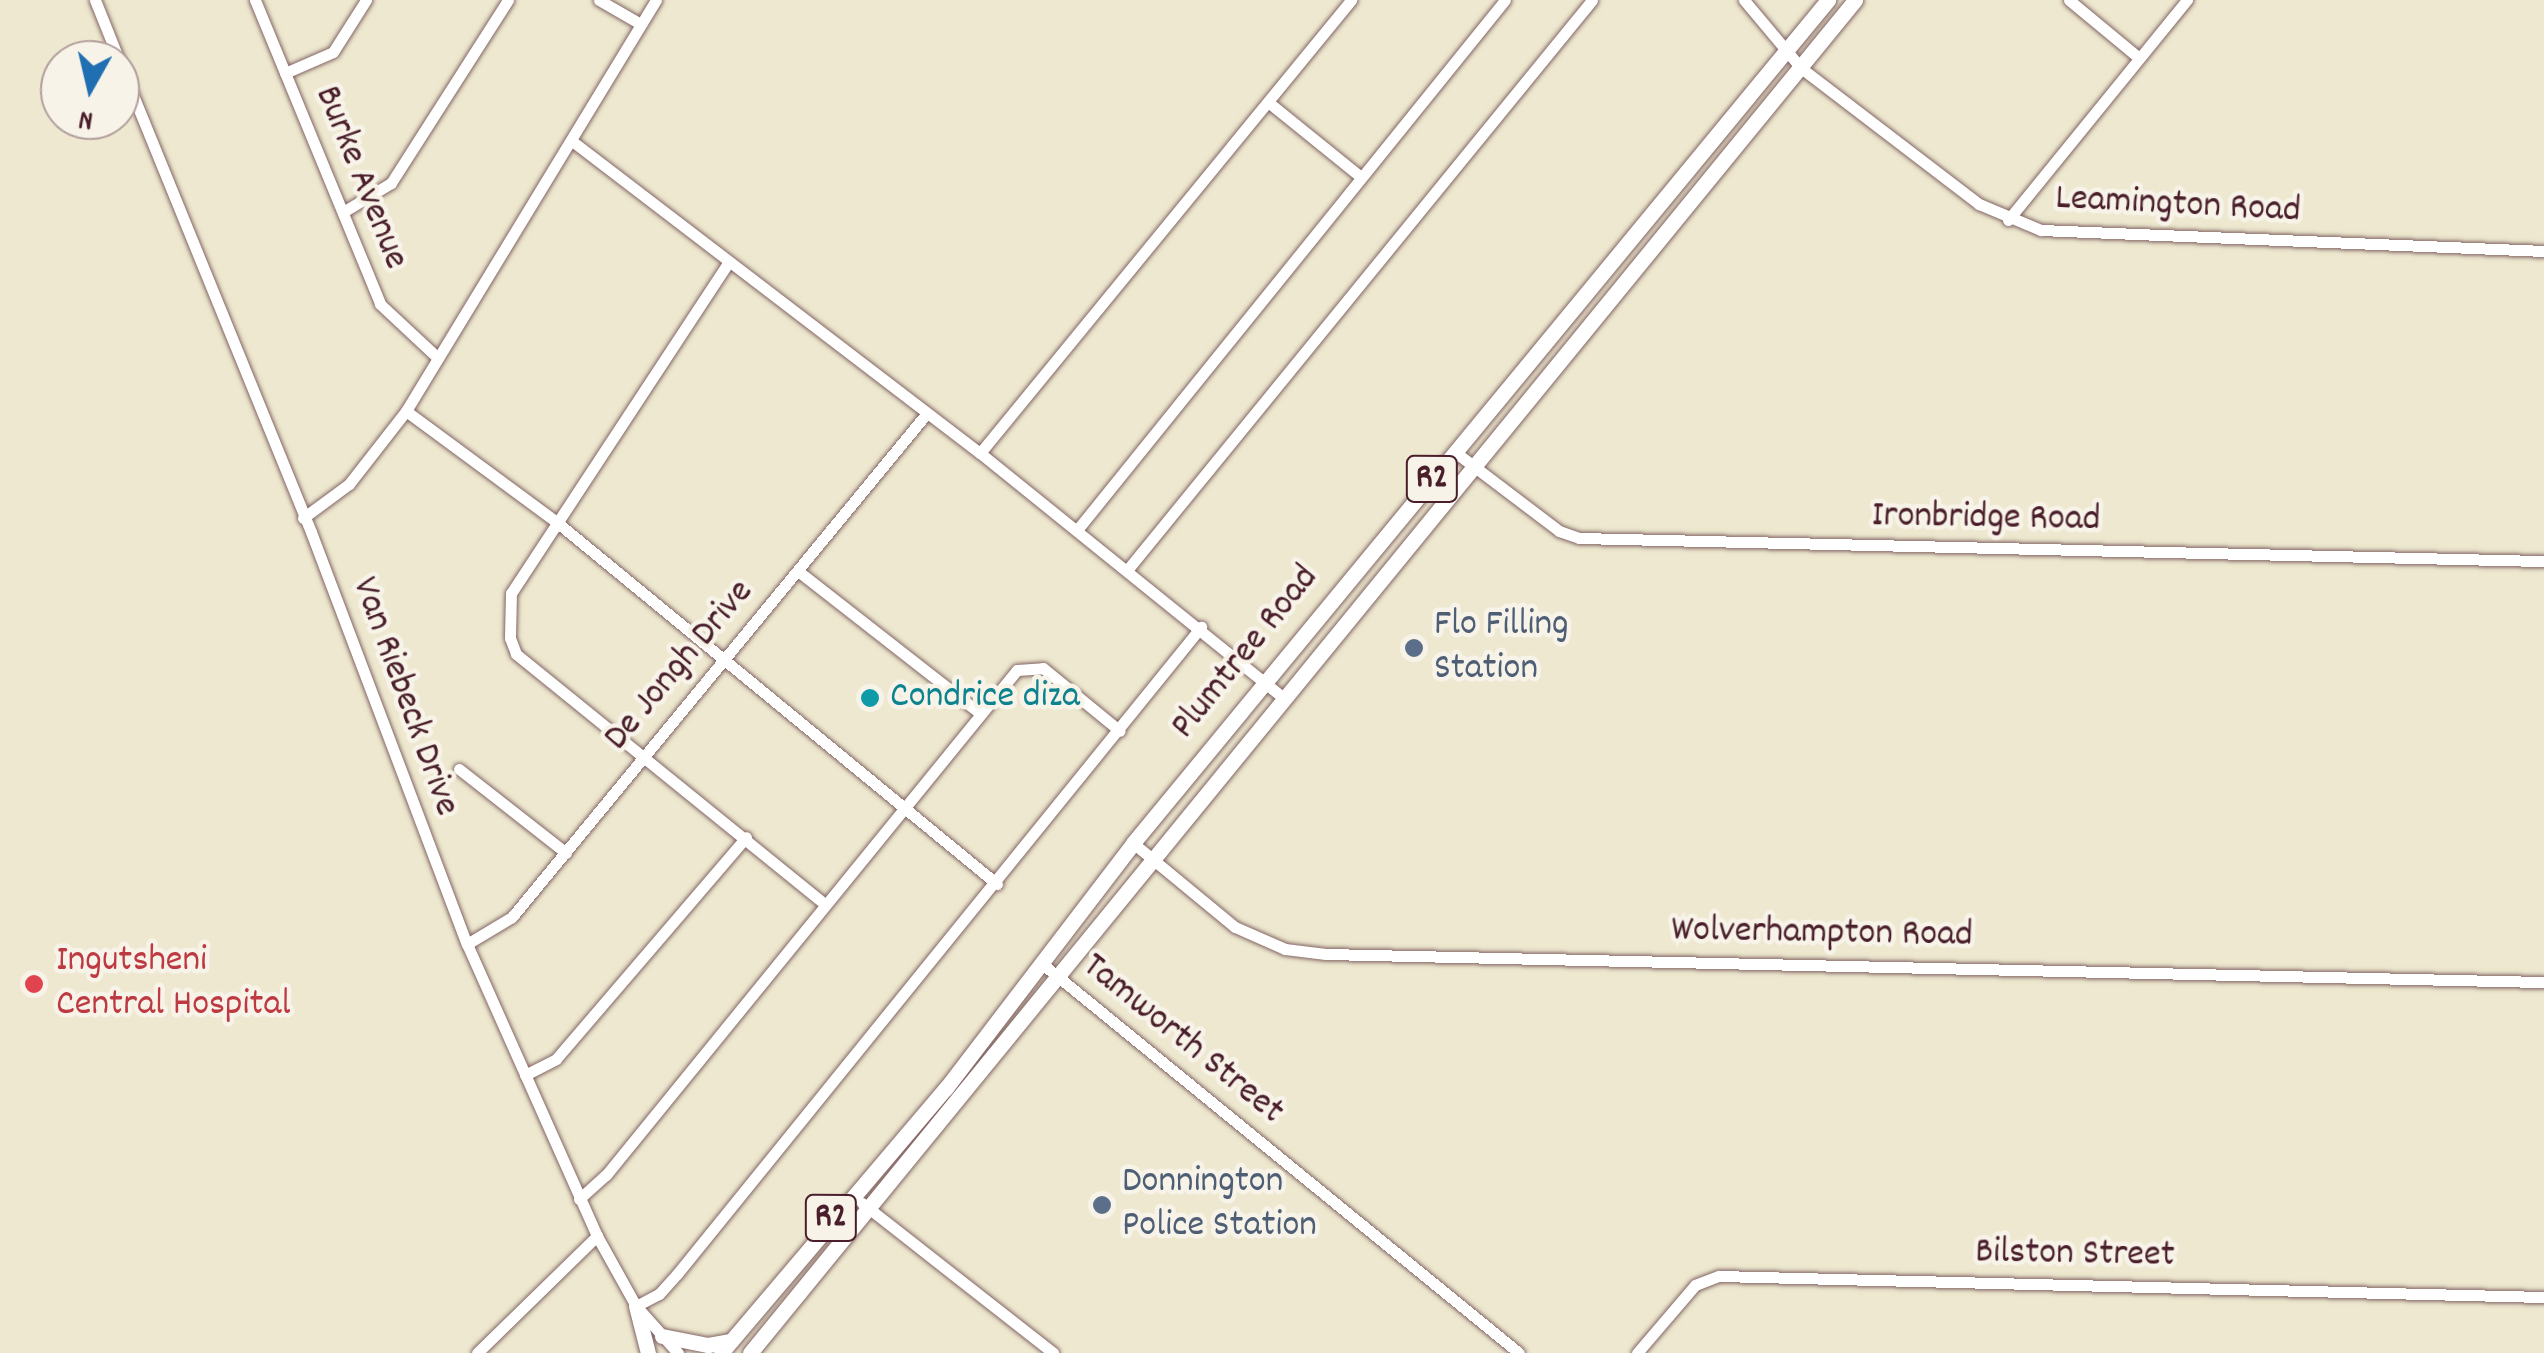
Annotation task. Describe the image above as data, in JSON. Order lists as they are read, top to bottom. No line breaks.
{"streets":{"highway":["R2","Plumtree Road"],"street":["Burke Avenue","Leamington Road","Ironbridge Road","De Jongh Drive","Van Riebeck Drive","Wolverhampton Road","Tamworth Street","Bilston Street"]},"crossings":[["Leamington Road","Plumtree Road"],["Ironbridge Road","Plumtree Road"],["Plumtree Road","Wolverhampton Road"],["Plumtree Road","Tamworth Street"],["De Jongh Drive","Van Riebeck Drive"]],"places":["Flo Filling Station","Condrice diza","Ingutsheni Central Hospital","Donnington Police Station"],"north":"bottom"}
